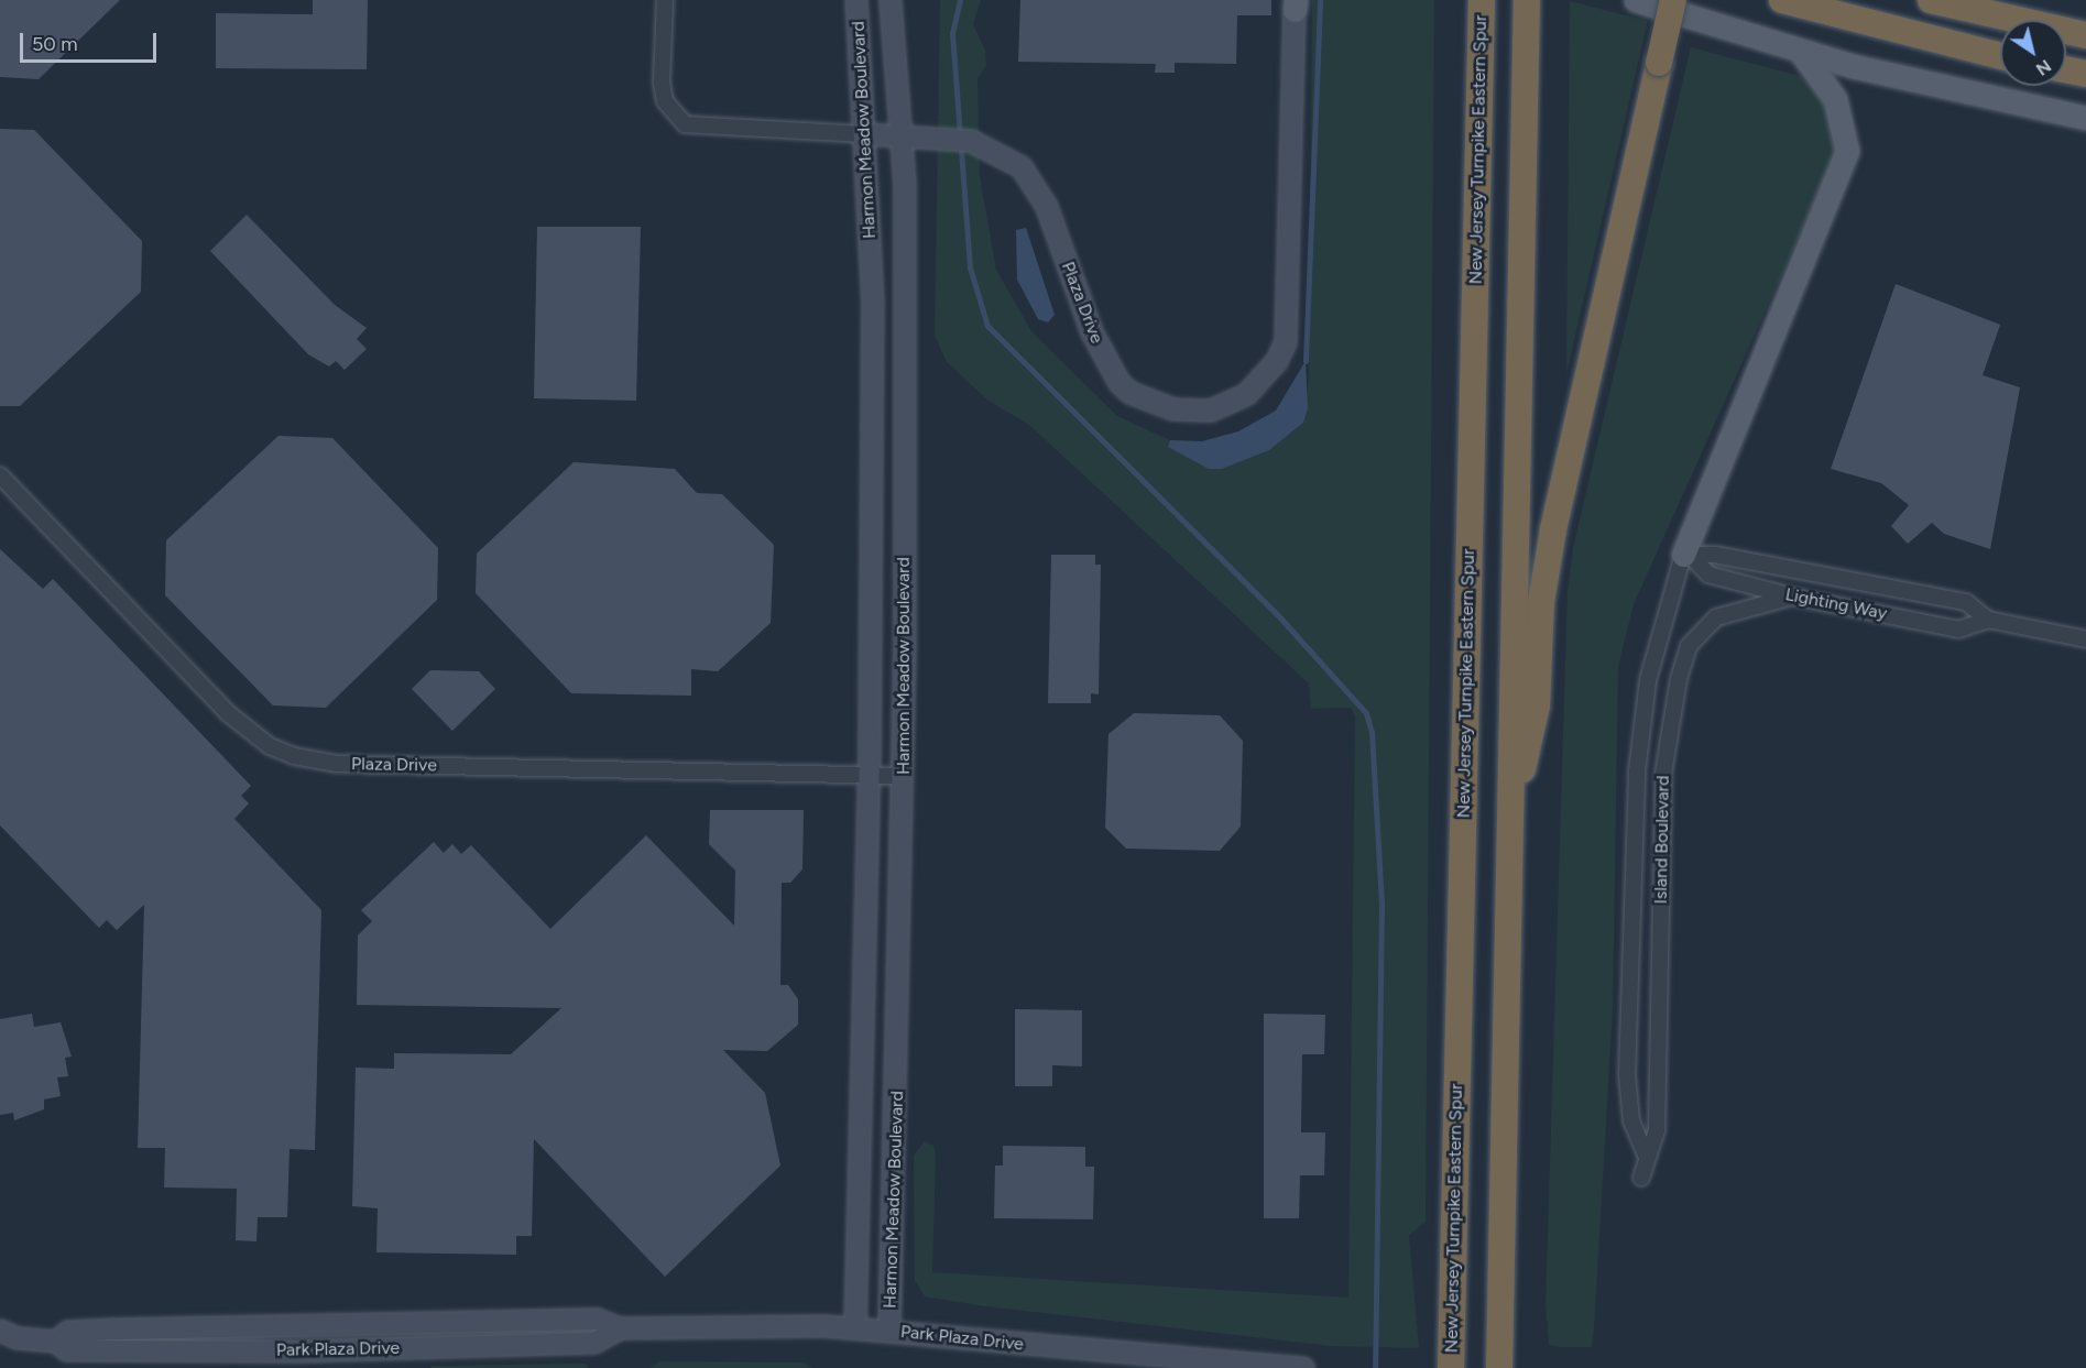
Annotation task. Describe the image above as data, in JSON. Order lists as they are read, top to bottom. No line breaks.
{"streets":{"highway":["New Jersey Turnpike Eastern Spur"],"street":["Harmon Meadow Boulevard","Plaza Drive","Lighting Way","Island Boulevard","Park Plaza Drive"]},"crossings":[["Harmon Meadow Boulevard","Plaza Drive"],["Harmon Meadow Boulevard","Park Plaza Drive"],["Lighting Way","Island Boulevard"]],"scale_bar":"50 m","north":"bottom right"}
